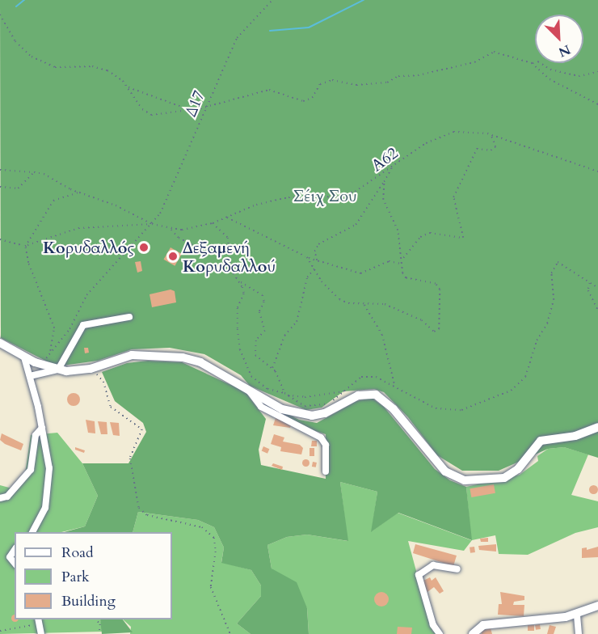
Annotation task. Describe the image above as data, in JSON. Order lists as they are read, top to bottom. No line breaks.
{"streets":{"path":["Δ17","Α62"]},"crossings":[["Δ17","Α62"]],"parks":["Σέιχ Σου"],"places":["Κορυδαλλός","Δεξαμενή Κορυδαλλού"],"legend":["Road","Park","Building"],"north":"bottom right"}
